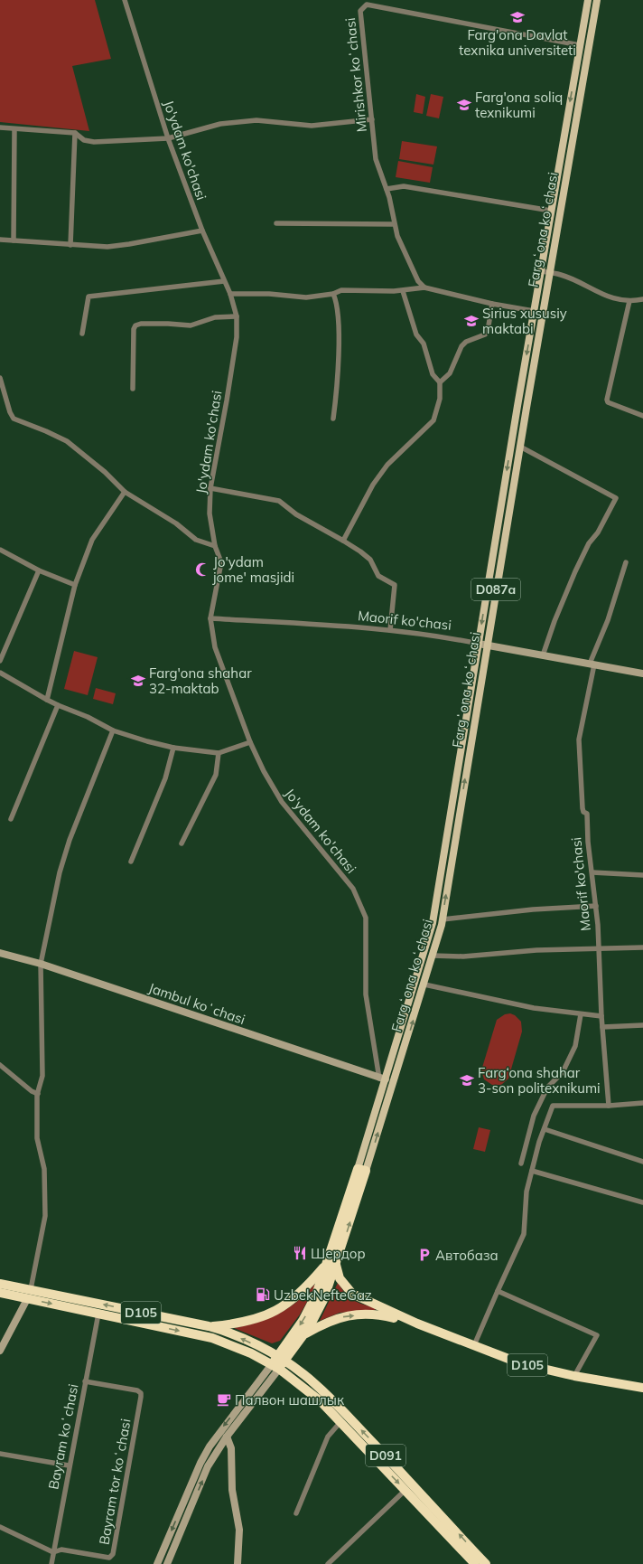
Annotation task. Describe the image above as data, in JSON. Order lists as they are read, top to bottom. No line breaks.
{"streets":{"highway":["Fargʻona koʻchasi","D105","D091"],"main road":["D087a"],"street":["Mirishkor koʻchasi","Jo'ydam ko'chasi","Maorif ko'chasi","Jambul koʻchasi","Bayram koʻchasi","Bayram tor koʻchasi"]},"crossings":[["Mirishkor koʻchasi","Fargʻona koʻchasi"],["Jo'ydam ko'chasi","Fargʻona koʻchasi"],["Jo'ydam ko'chasi","Maorif ko'chasi"],["Jo'ydam ko'chasi","Jambul koʻchasi"],["Fargʻona koʻchasi","Maorif ko'chasi"],["Fargʻona koʻchasi","Jambul koʻchasi"],["Fargʻona koʻchasi","D105"],["Fargʻona koʻchasi","D091"],["D105","Bayram koʻchasi"],["D105","D091"],["Bayram koʻchasi","Bayram tor koʻchasi"]],"places":{"school or university":["Farg'ona Davlat texnika universiteti","Farg'ona soliq texnikumi","Sirius xususiy maktabi","Farg'ona shahar 32-maktab","Farg‘ona shahar 3-son politexnikumi"],"mosque":["Jo'ydam jome' masjidi"],"restaurant":["Шердор"],"parking":["Автобаза"],"fuel station":["UzbekNefteGaz"],"cafe":["Палвон шашлык"]}}
